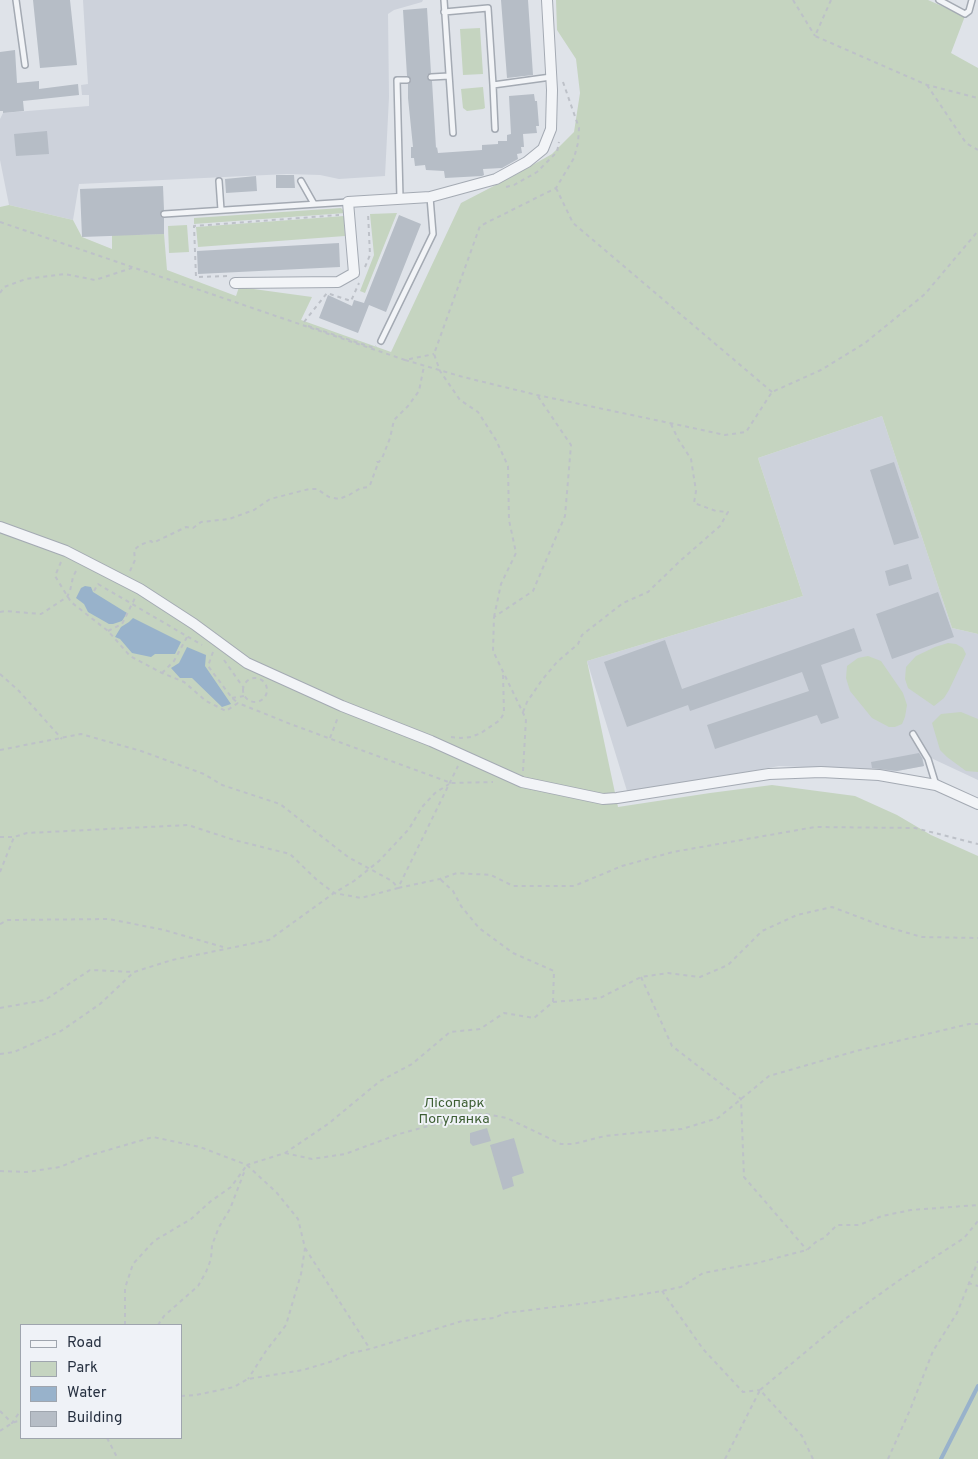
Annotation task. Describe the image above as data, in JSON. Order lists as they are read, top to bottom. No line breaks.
{"parks":["Лісопарк Погулянка"],"legend":["Road","Park","Water","Building"]}
